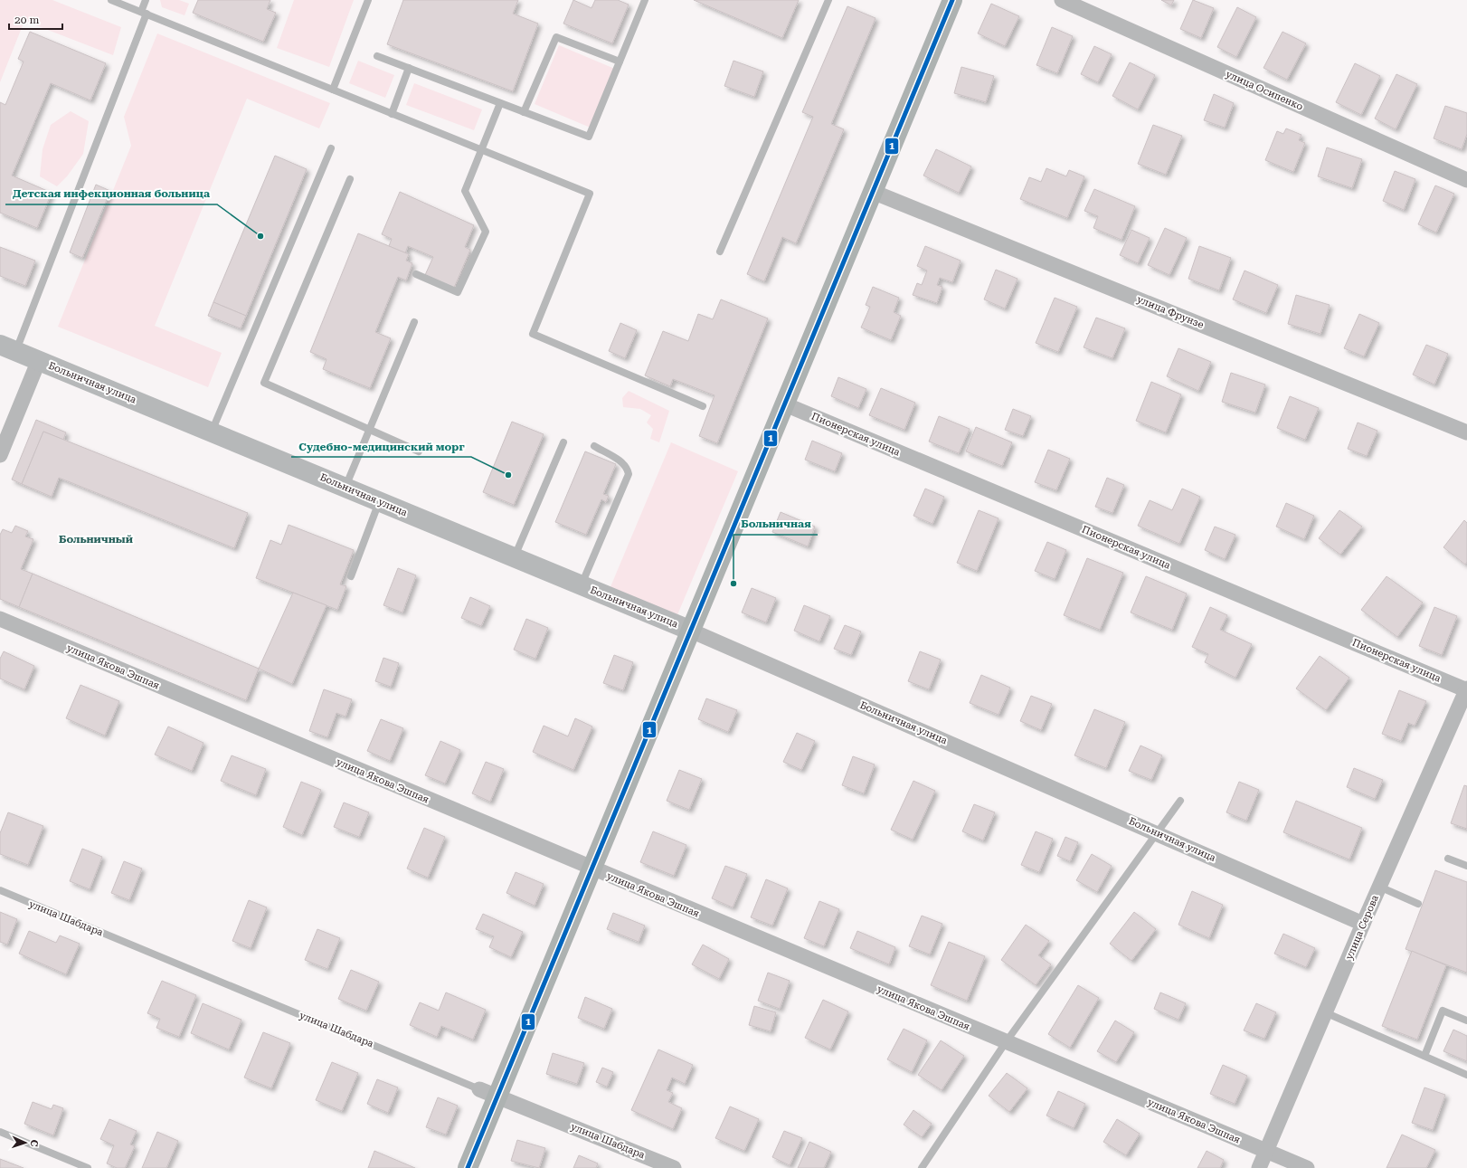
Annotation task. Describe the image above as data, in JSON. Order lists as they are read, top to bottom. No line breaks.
{"streets":{"street":["улица Осипенко","улица Фрунзе","Больничная улица","Пионерская улица","улица Якова Эшпая","улица Шабдара","улица Серова"]},"crossings":[["Больничная улица","улица Серова"],["Пионерская улица","улица Серова"],["улица Якова Эшпая","улица Серова"]],"districts":["Больничный"],"places":["Детская инфекционная больница","Судебно-медицинский морг","Больничная"],"lines":["transit line 1"],"scale_bar":"20 m","north":"right"}
